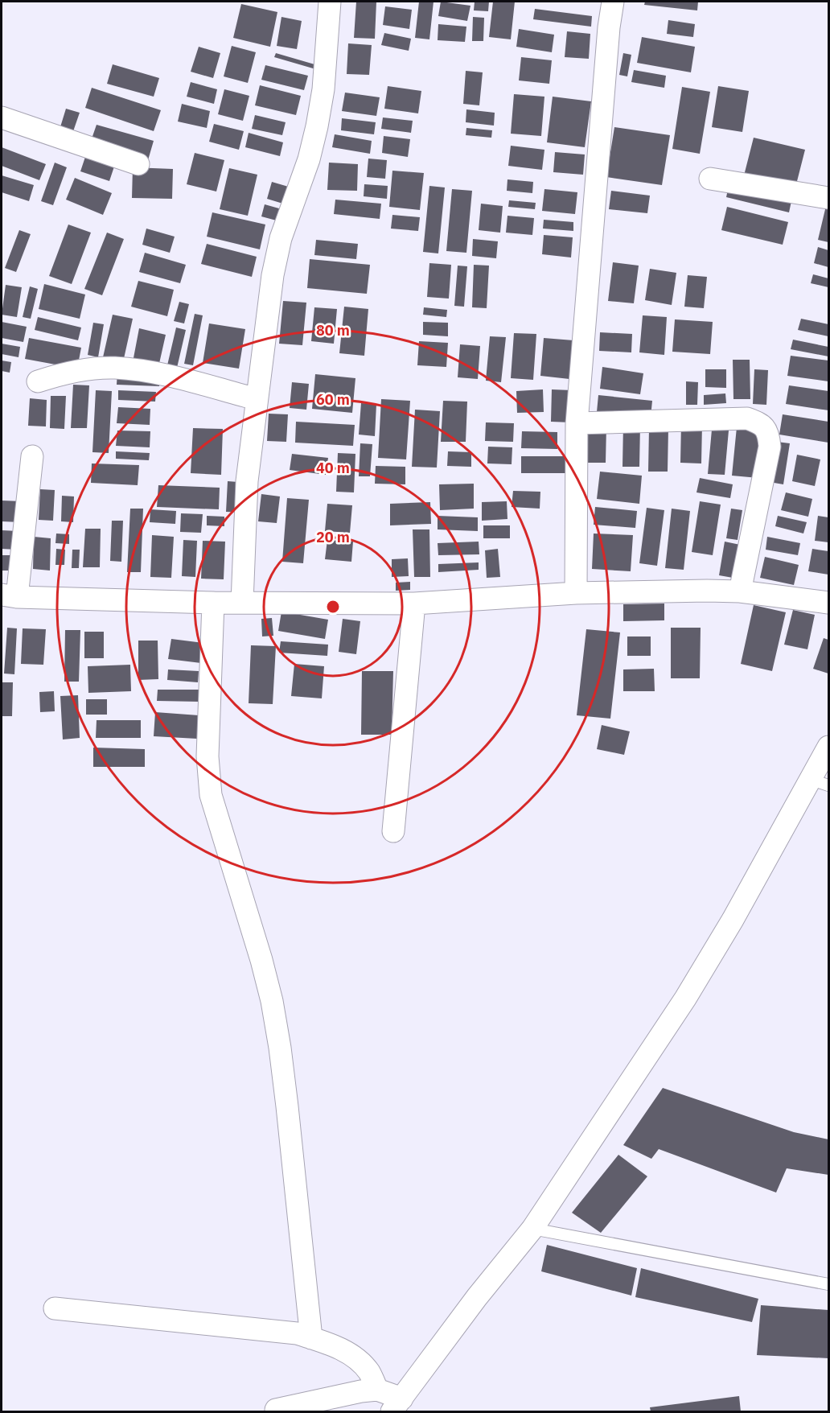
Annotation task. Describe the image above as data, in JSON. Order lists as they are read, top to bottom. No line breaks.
{"rings":["80 m","60 m","40 m","20 m"]}
